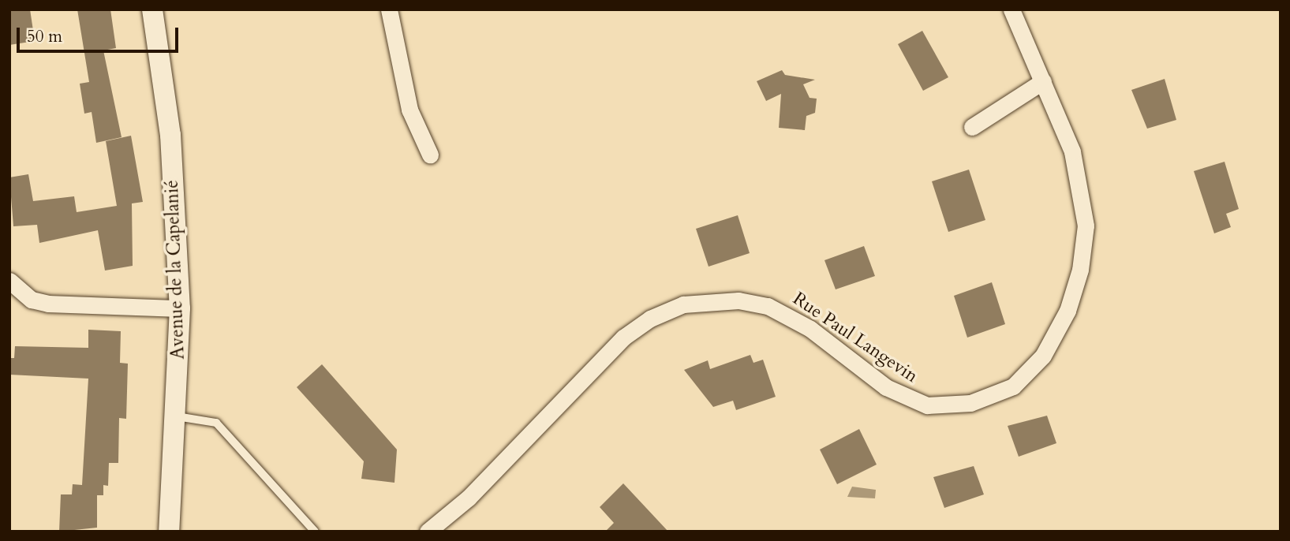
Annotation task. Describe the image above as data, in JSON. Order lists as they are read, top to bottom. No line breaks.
{"streets":{"street":["Avenue de la Capelanié","Rue Paul Langevin"]},"scale_bar":"50 m"}
